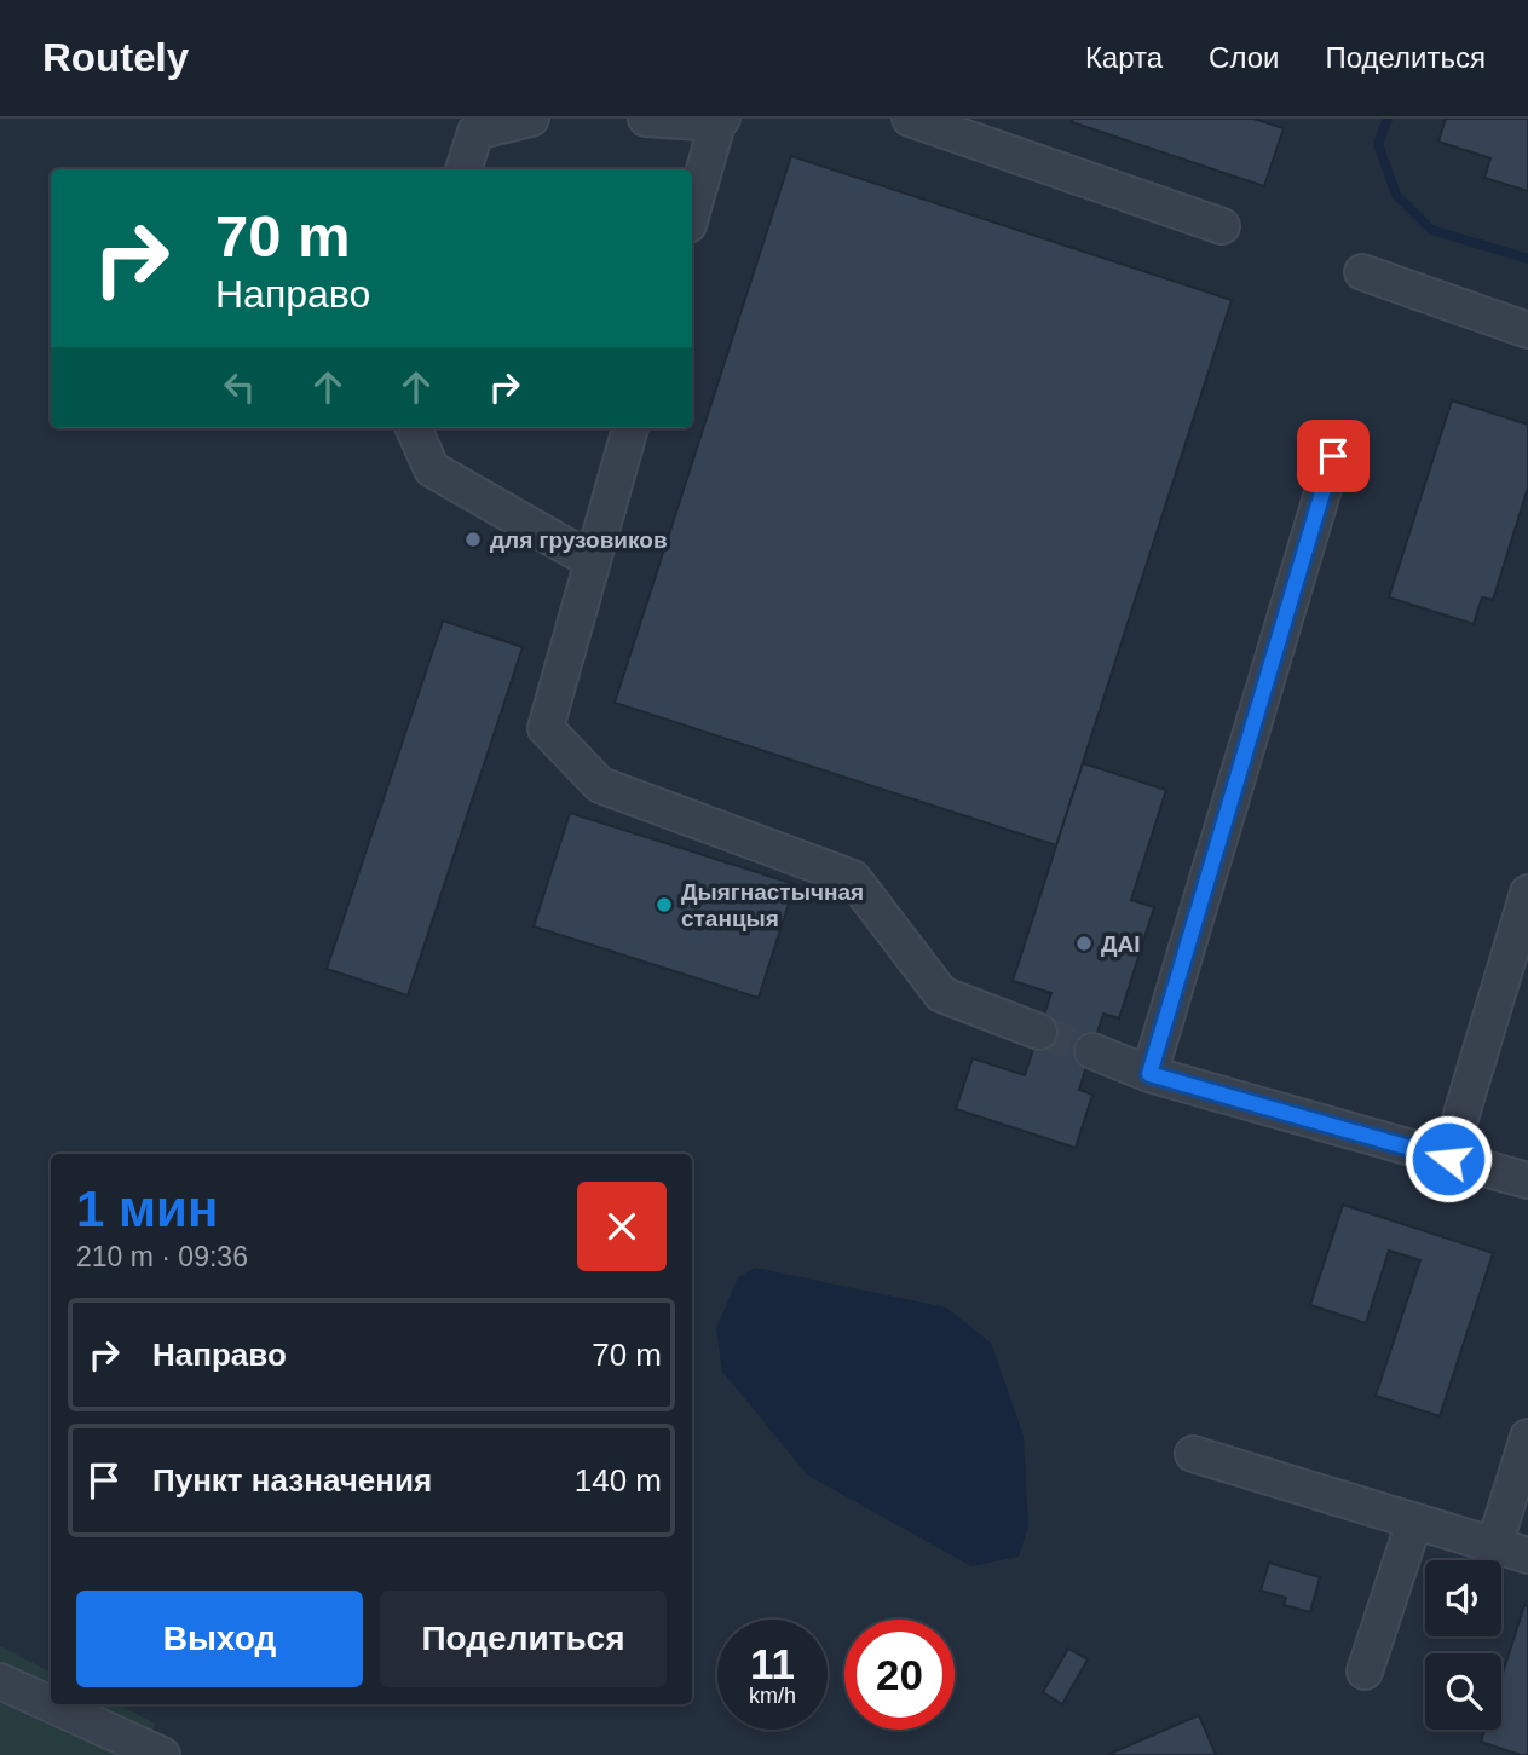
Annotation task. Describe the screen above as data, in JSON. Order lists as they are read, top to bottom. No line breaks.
{"places":["для грузовиков","Дыягнастычная станцыя","ДАІ"],"page":{"header":"Routely","nav":["Карта","Слои","Поделиться"],"turn":["70 m","Направо"],"heading":["1 мин","210 m · 09:36"],"list":[{"name":"Направо","value":"70 m"},{"name":"Пункт назначения","value":"140 m"}],"buttons":["Выход","Поделиться"],"speed":"11 km/h","limit":"20"}}
